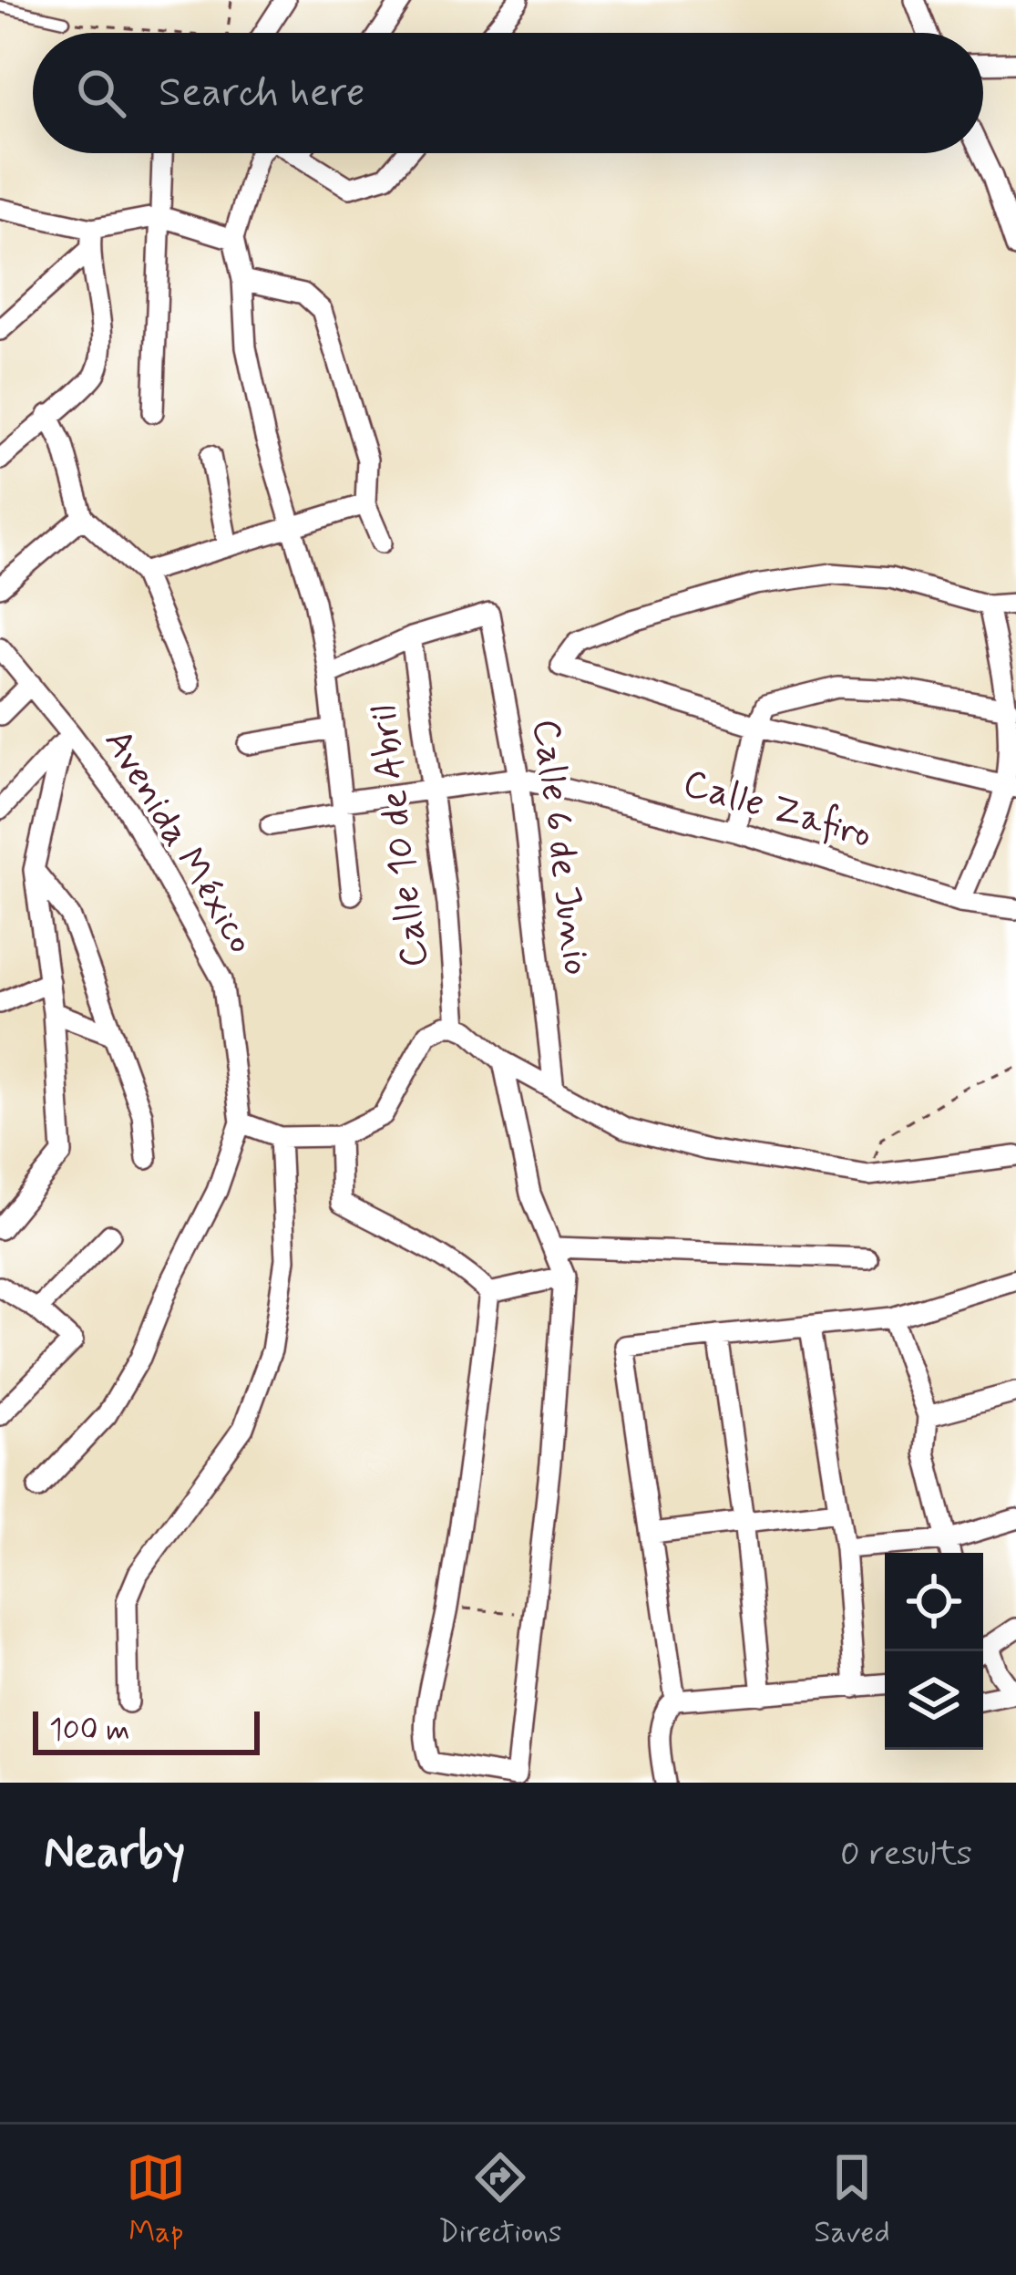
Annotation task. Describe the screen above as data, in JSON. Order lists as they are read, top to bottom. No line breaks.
{"streets":{"street":["Calle Zafiro","Calle 10 de Abril","Avenida México","Calle 6 de Junio"]},"crossings":[["Calle Zafiro","Calle 6 de Junio"],["Calle 10 de Abril","Calle 6 de Junio"]],"scale_bar":"100 m","page":{"search":"Search here","scale":"100 m","heading":["Nearby","0 results"],"nav":["Map","Directions","Saved"]}}
